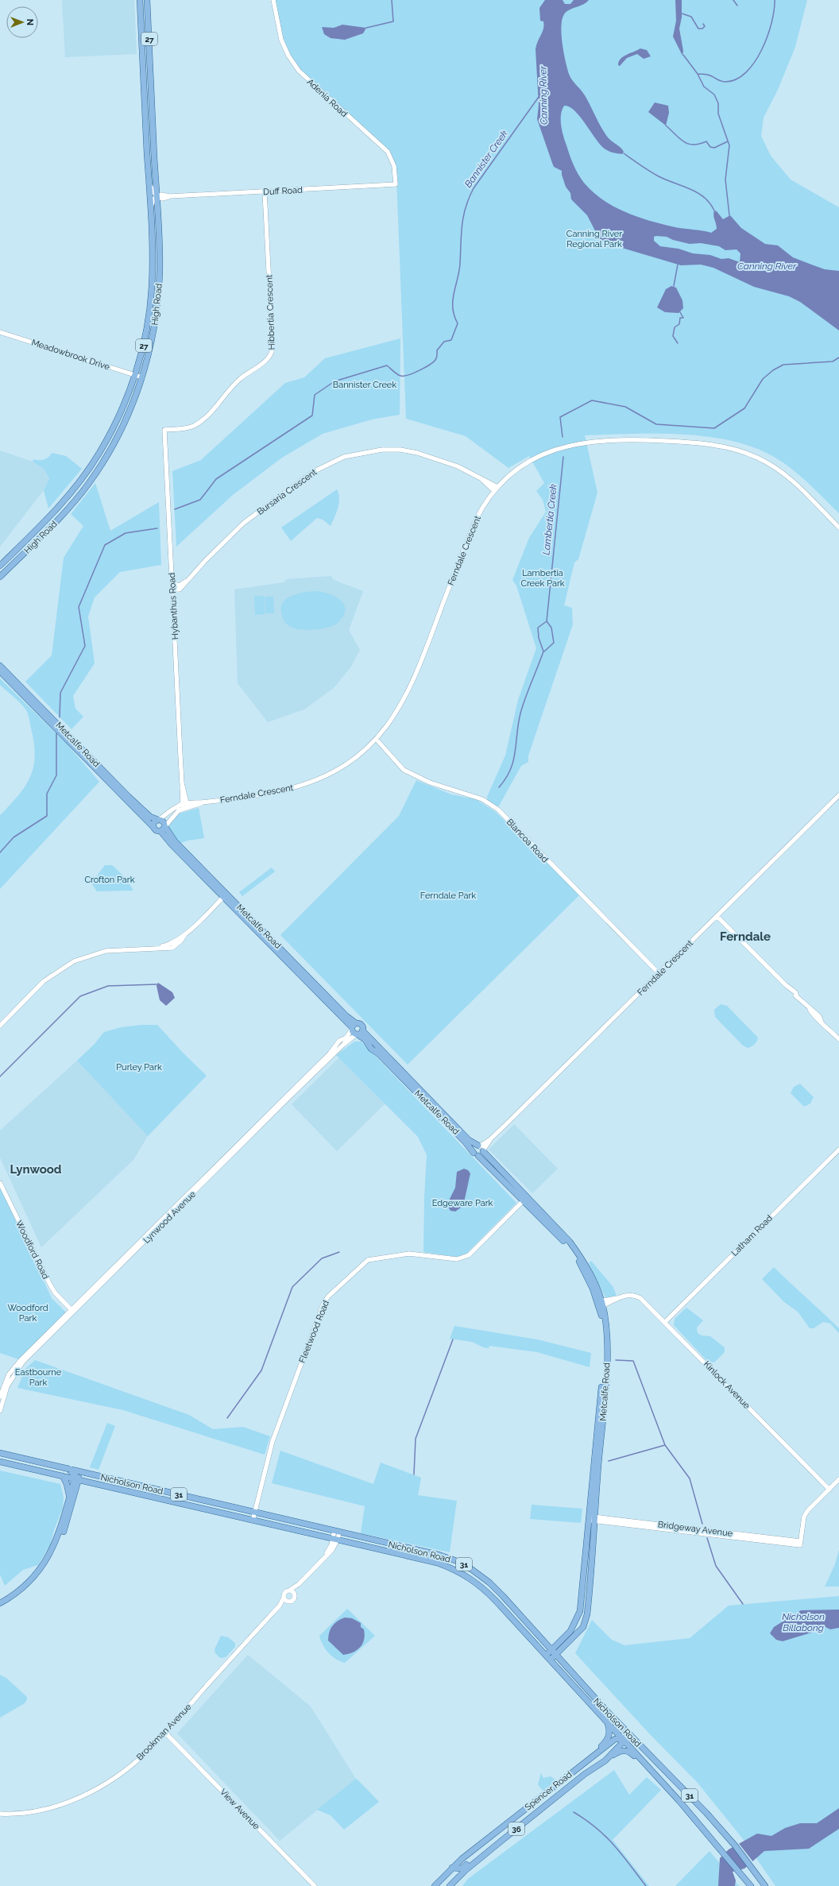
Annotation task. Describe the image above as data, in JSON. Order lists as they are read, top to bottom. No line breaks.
{"streets":{"main road":["27","High Road","Metcalfe Road","Nicholson Road","31","Spencer Road","36"],"street":["Adenia Road","Duff Road","Hibbertia Crescent","Meadowbrook Drive","Bursaria Crescent","Ferndale Crescent","Hybanthus Road","Blancoa Road","Lynwood Avenue","Latham Road","Woodford Road","Fleetwood Road","Kinlock Avenue","Bridgeway Avenue","Brookman Avenue","View Avenue"]},"crossings":[["Adenia Road","Duff Road"],["Duff Road","High Road"],["Duff Road","Hibbertia Crescent"],["High Road","Meadowbrook Drive"],["Hibbertia Crescent","Hybanthus Road"],["Bursaria Crescent","Ferndale Crescent"],["Bursaria Crescent","Hybanthus Road"],["Ferndale Crescent","Hybanthus Road"],["Ferndale Crescent","Metcalfe Road"],["Ferndale Crescent","Blancoa Road"],["Metcalfe Road","Lynwood Avenue"],["Metcalfe Road","Fleetwood Road"],["Metcalfe Road","Kinlock Avenue"],["Metcalfe Road","Nicholson Road"],["Metcalfe Road","Bridgeway Avenue"],["Lynwood Avenue","Woodford Road"],["Latham Road","Kinlock Avenue"],["Fleetwood Road","Nicholson Road"],["Kinlock Avenue","Bridgeway Avenue"],["Nicholson Road","Spencer Road"],["Nicholson Road","36"],["Brookman Avenue","View Avenue"],["Spencer Road","36"]],"districts":["Ferndale","Lynwood"],"water":["Canning River","Bannister Creek","Lambertia Creek","Nicholson Billabong"],"parks":["Canning River Regional Park","Bannister Creek","Lambertia Creek Park","Crofton Park","Ferndale Park","Purley Park","Edgeware Park","Woodford Park","Eastbourne Park"],"north":"right"}
